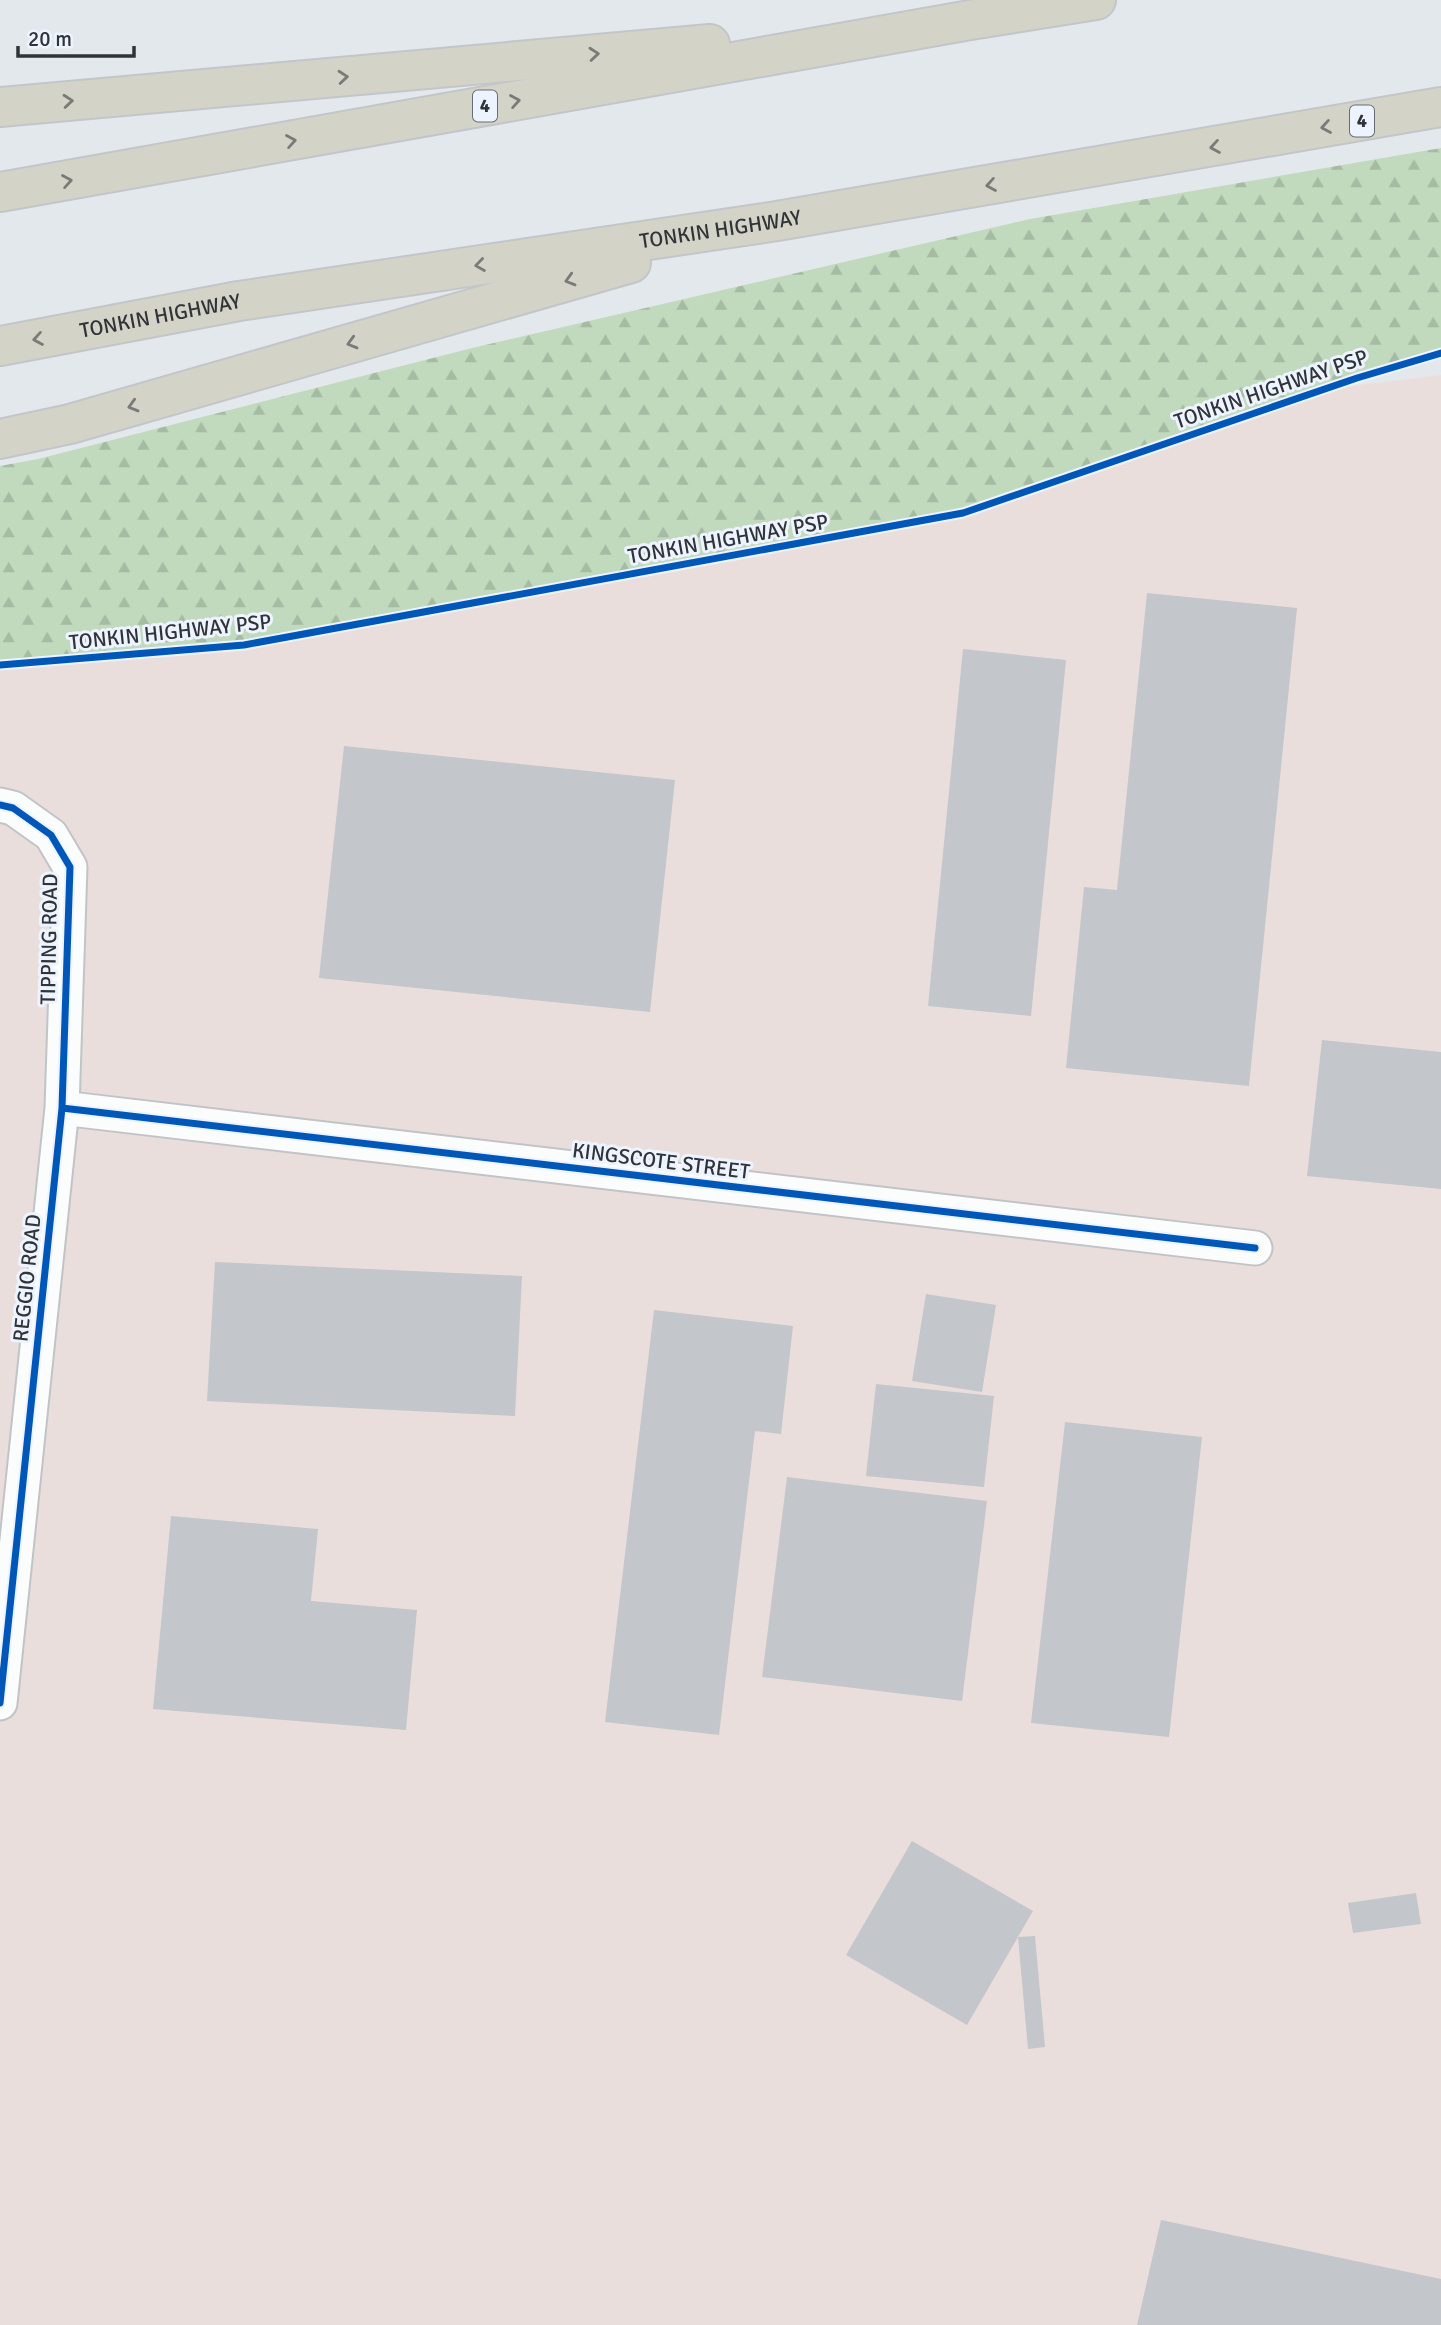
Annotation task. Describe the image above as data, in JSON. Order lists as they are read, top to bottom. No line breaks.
{"streets":{"highway":["4","TONKIN HIGHWAY"],"street":["TIPPING ROAD","KINGSCOTE STREET","REGGIO ROAD"],"cycle path":["TONKIN HIGHWAY PSP"]},"crossings":[["TIPPING ROAD","KINGSCOTE STREET"],["TIPPING ROAD","REGGIO ROAD"],["KINGSCOTE STREET","REGGIO ROAD"]],"scale_bar":"20 m"}
